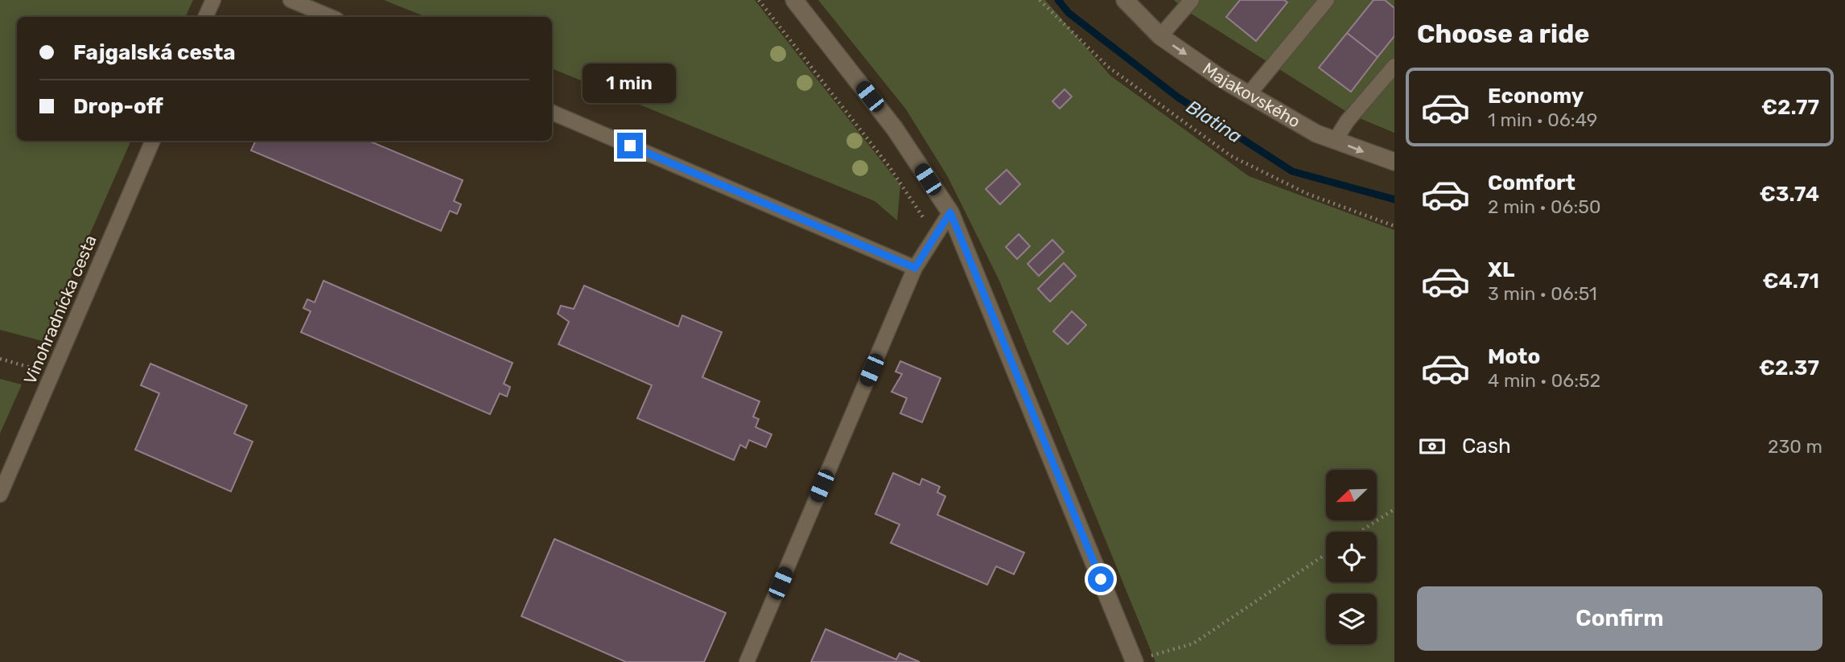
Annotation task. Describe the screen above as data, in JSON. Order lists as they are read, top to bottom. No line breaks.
{"streets":{"street":["Majakovského"],"lane":["Vinohradnícka cesta"]},"one_way":["Majakovského"],"water":["Blatina"],"north":"bottom left","page":{"heading":"Choose a ride","banner":["Fajgalská cesta","Drop-off"],"bubble":"1 min","list":[{"name":"Economy","note":"1 min · 06:49","value":"€2.77"},{"name":"Comfort","note":"2 min · 06:50","value":"€3.74"},{"name":"XL","note":"3 min · 06:51","value":"€4.71"},{"name":"Moto","note":"4 min · 06:52","value":"€2.37"}],"pay":["Cash","230 m"],"buttons":"Confirm"}}
